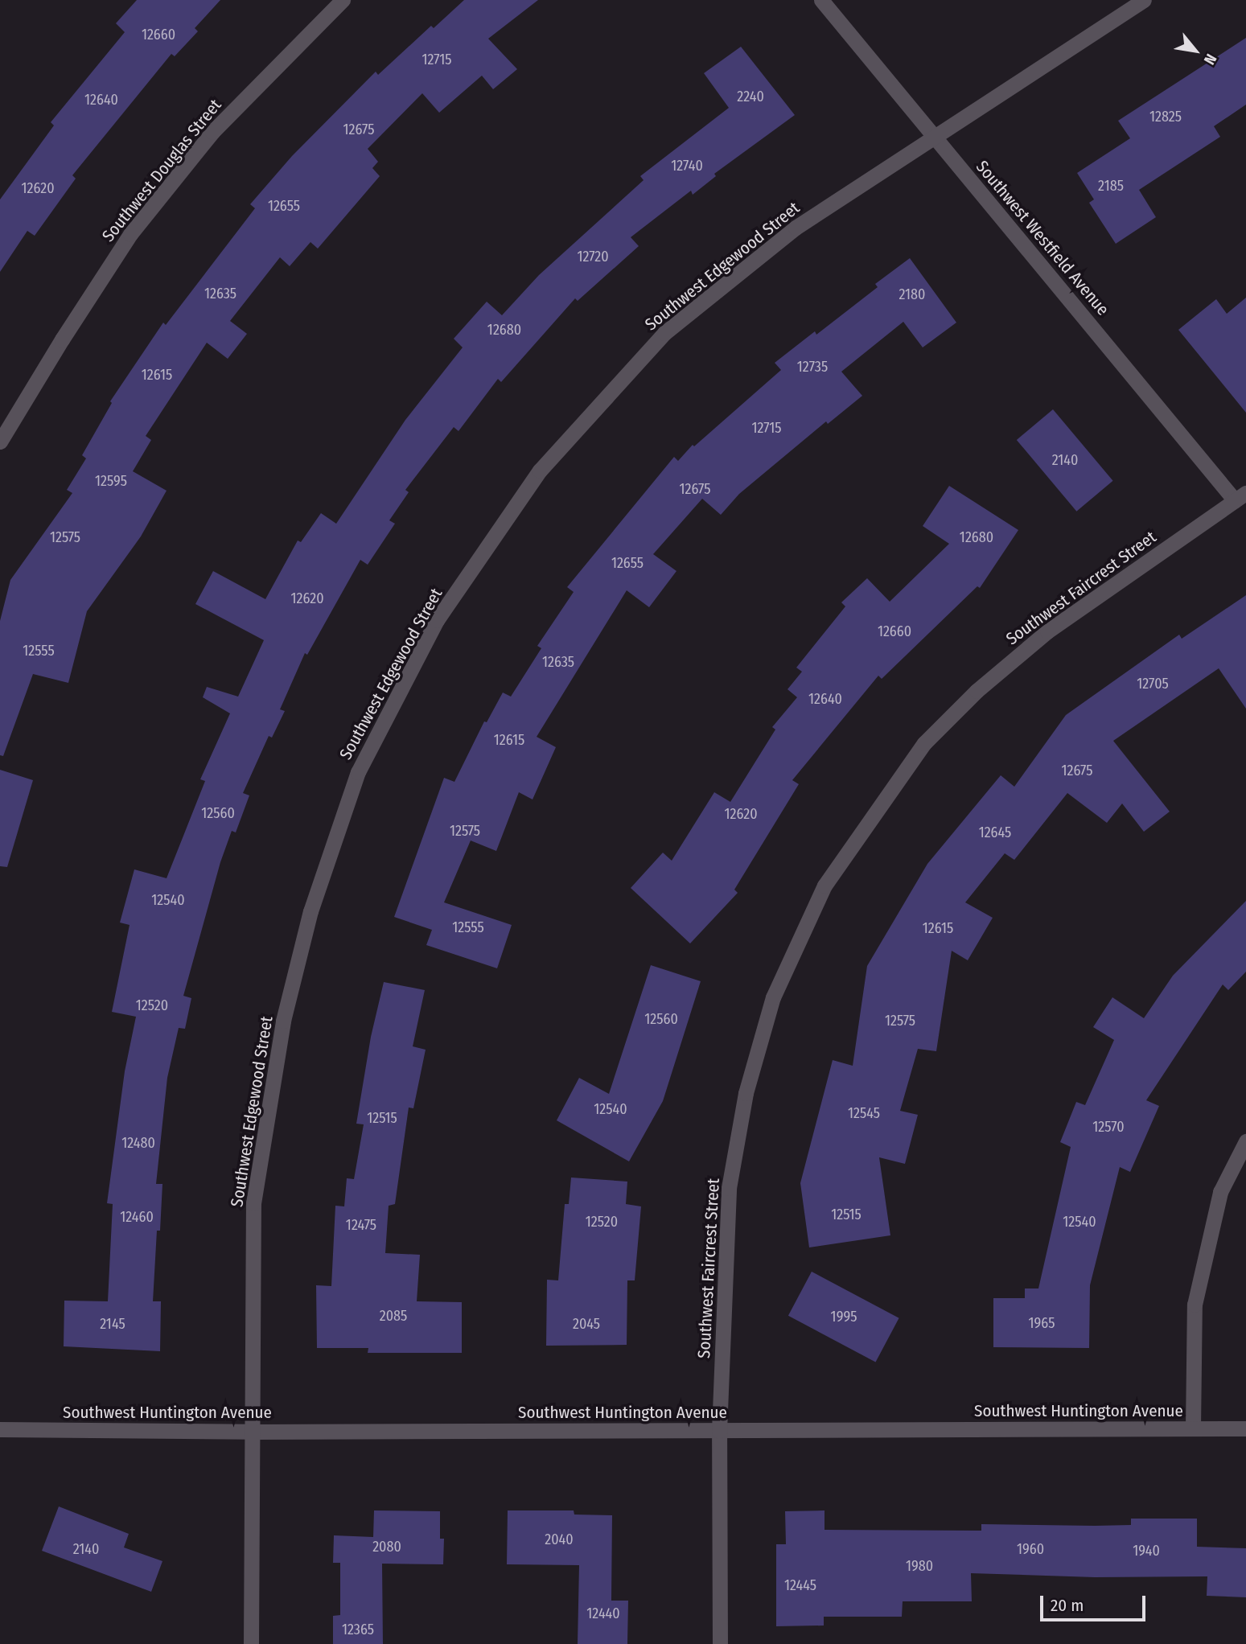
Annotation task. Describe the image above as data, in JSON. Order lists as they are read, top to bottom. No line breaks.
{"streets":{"street":["Southwest Douglas Street","Southwest Westfield Avenue","Southwest Edgewood Street","Southwest Faircrest Street","Southwest Huntington Avenue"]},"crossings":[["Southwest Westfield Avenue","Southwest Edgewood Street"],["Southwest Westfield Avenue","Southwest Faircrest Street"],["Southwest Edgewood Street","Southwest Huntington Avenue"],["Southwest Faircrest Street","Southwest Huntington Avenue"]],"house_numbers":["12660","12715","2240","12640","12825","12675","12740","2185","12620","12655","12720","12635","2180","12680","12735","12615","12715","2140","12595","12675","12575","12680","12655","12620","12660","12555","12635","12705","12640","12615","12675","12560","12620","12575","12645","12540","12555","12615","12520","12560","12575","12540","12545","12515","12570","12480","12515","12460","12520","12540","12475","2085","1995","1965","2145","2045","2040","2080","2140","1960","1940","1980","12445","12440","12365"],"scale_bar":"20 m","north":"bottom right"}
